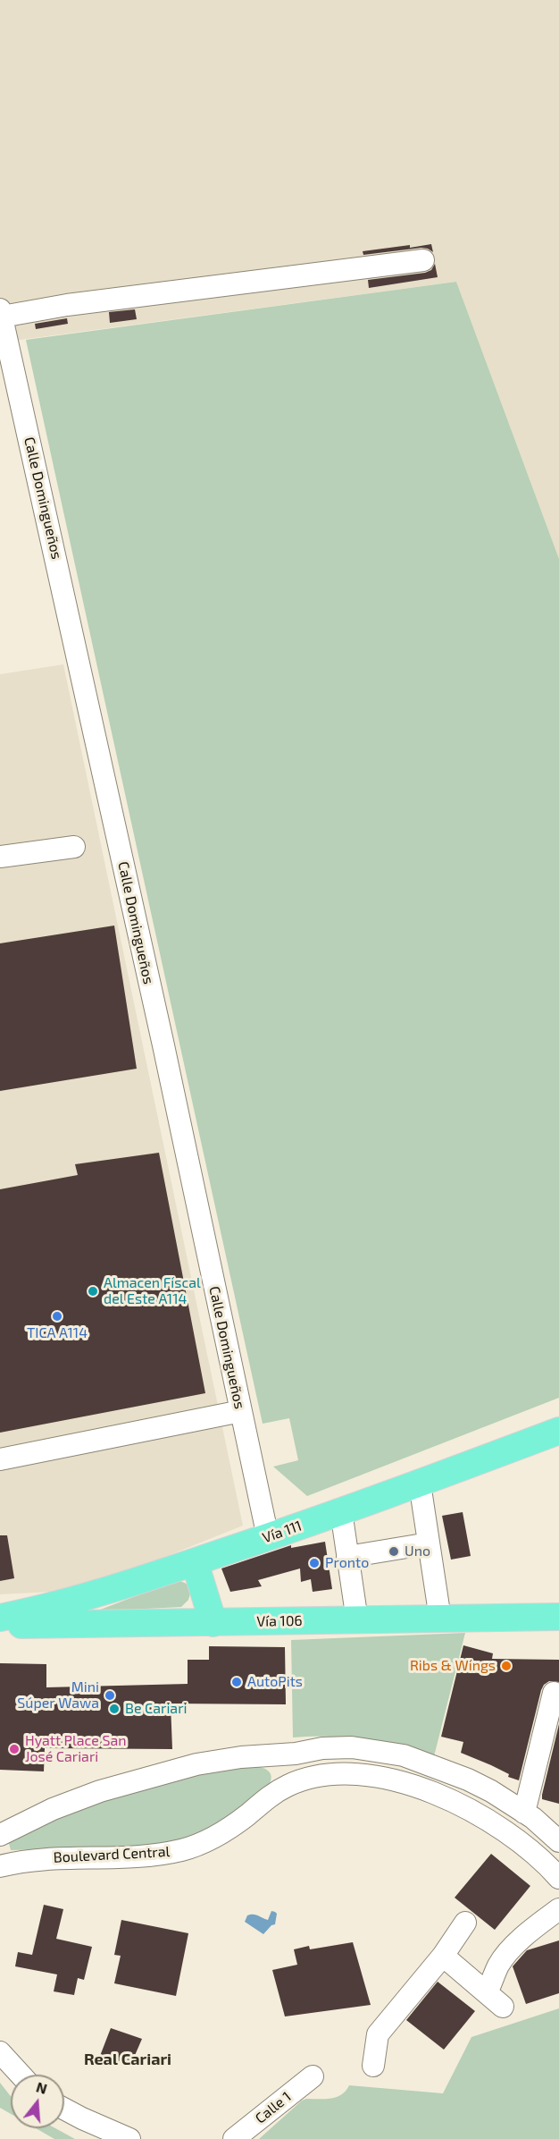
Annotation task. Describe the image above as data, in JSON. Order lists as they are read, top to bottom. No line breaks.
{"streets":{"main road":["Vía 111","Vía 106"],"street":["Calle Domingueños","Boulevard Central","Calle 1"]},"crossings":[["Calle Domingueños","Vía 111"]],"districts":["Real Cariari"],"places":["Almacen Fiscal del Este A114","TICA A114","Uno","Pronto","Ribs & Wings","AutoPits","Mini Súper Wawa","Be Cariari","Hyatt Place San José Cariari"],"north":"top"}
